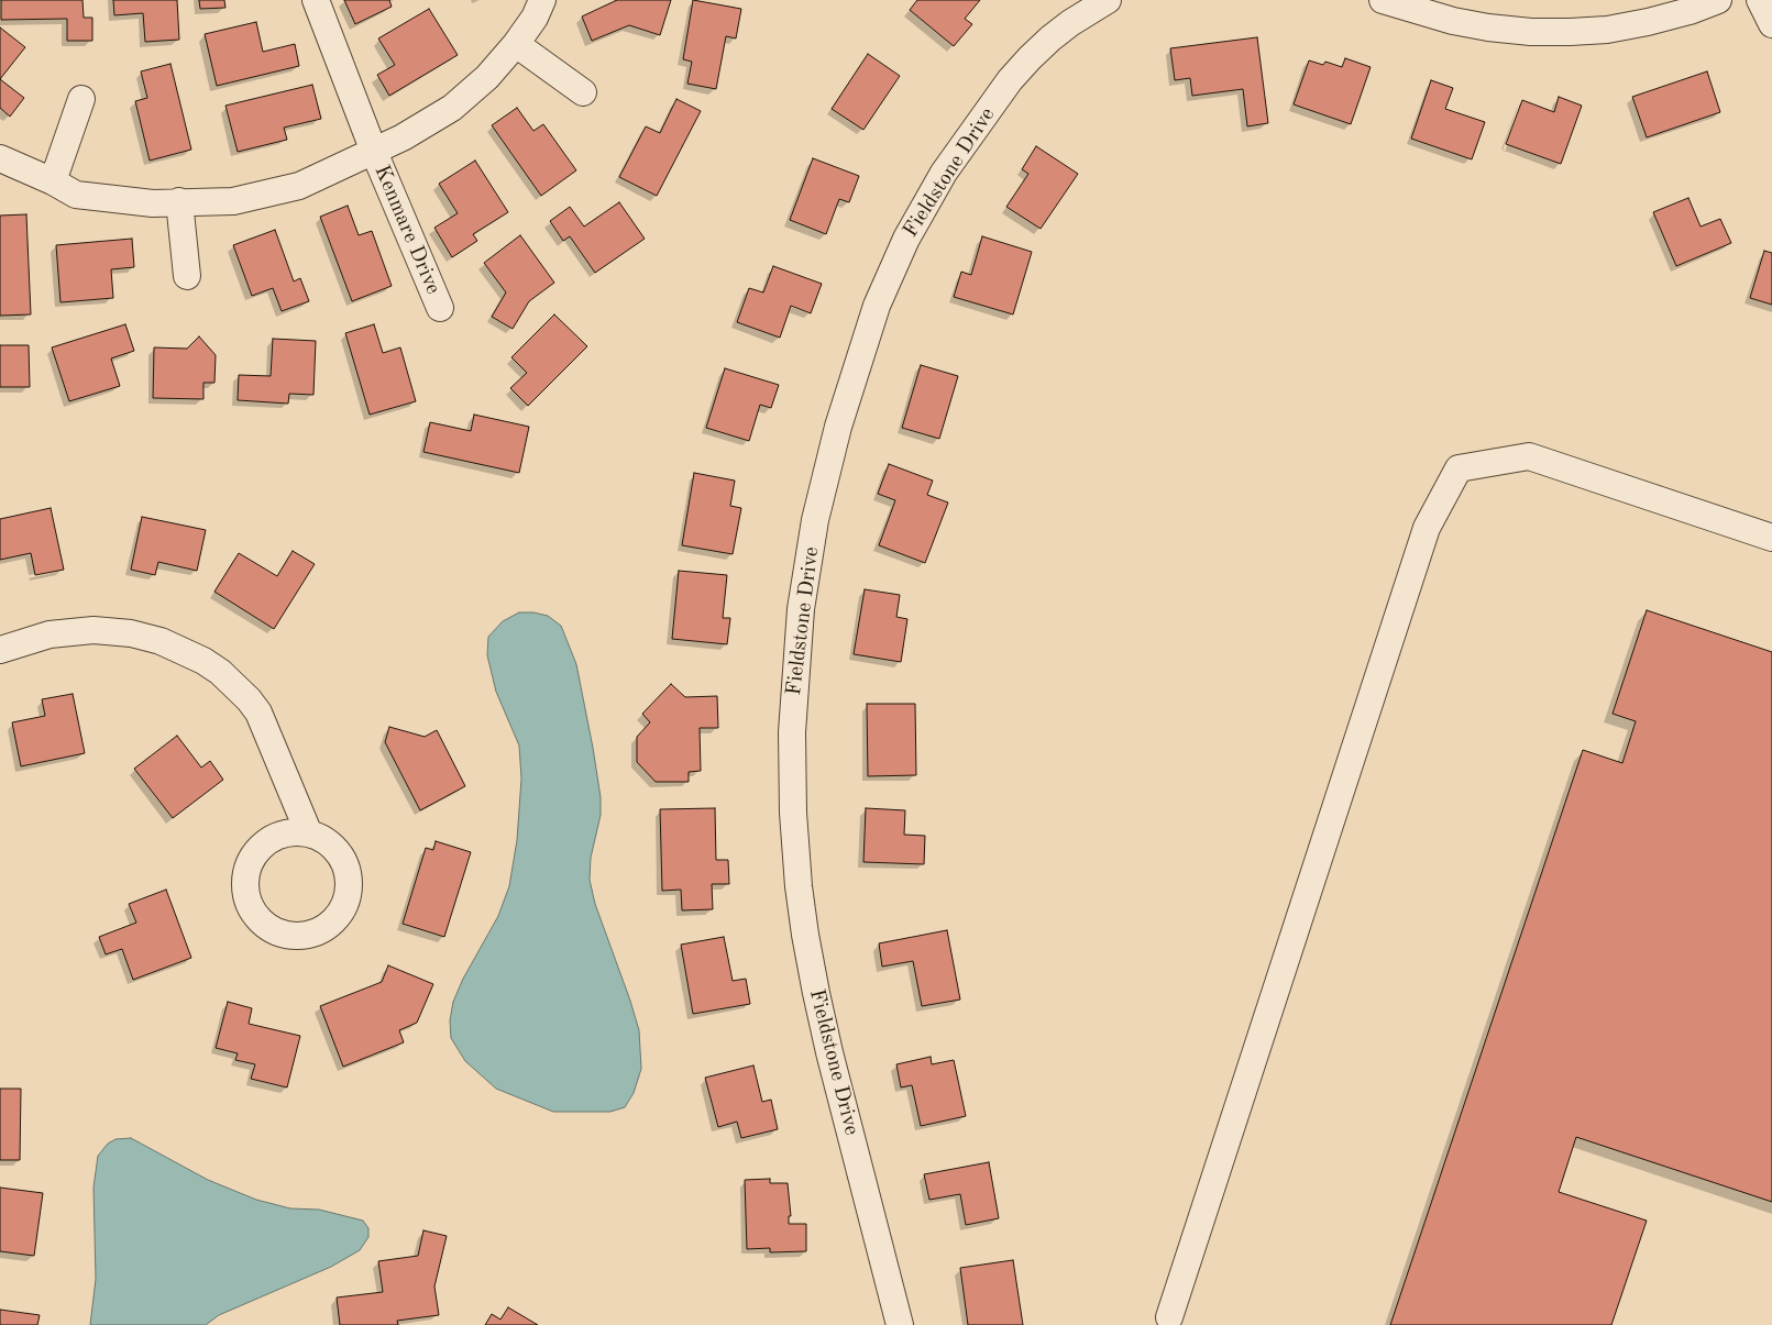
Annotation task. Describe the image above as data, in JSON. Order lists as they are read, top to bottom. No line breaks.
{"streets":{"street":["Fieldstone Drive","Kenmare Drive"]}}
